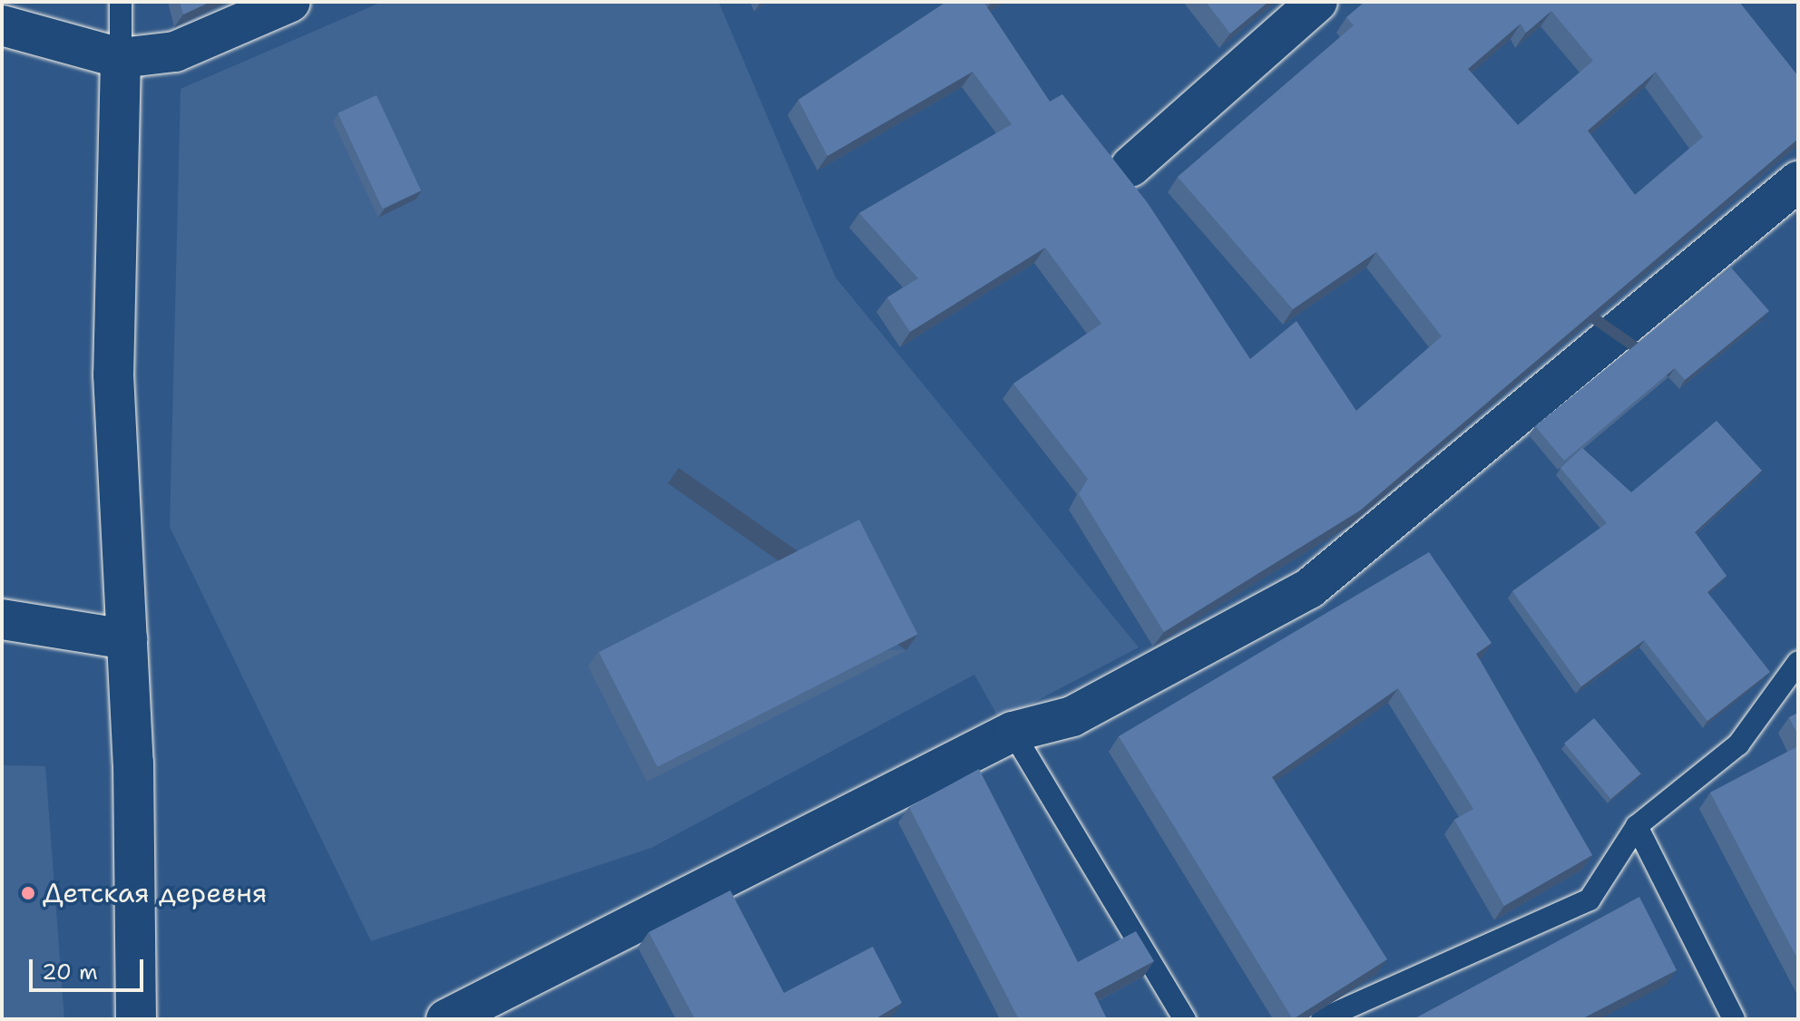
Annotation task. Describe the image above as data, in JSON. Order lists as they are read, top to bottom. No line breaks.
{"places":["Детская деревня"],"scale_bar":"20 m"}
